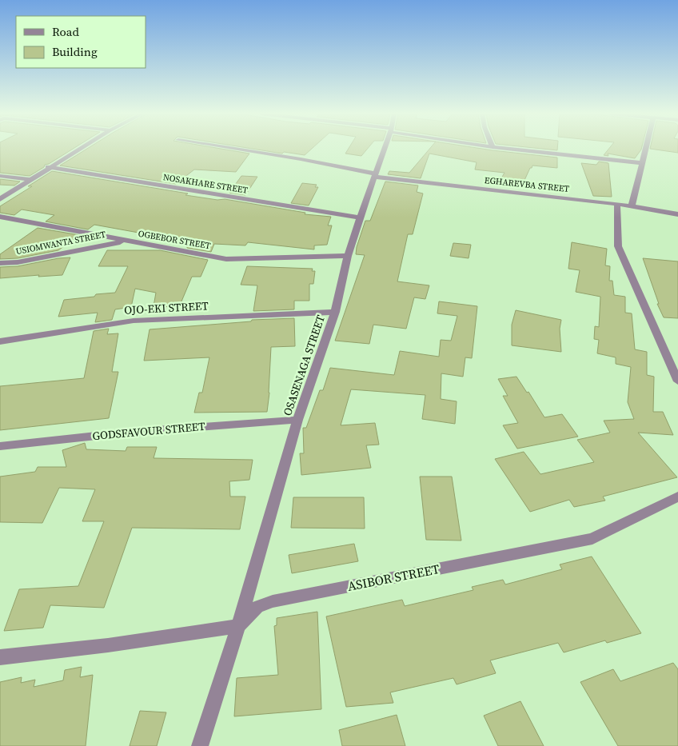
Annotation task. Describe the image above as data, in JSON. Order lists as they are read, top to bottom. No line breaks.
{"streets":{"street":["NOSAKHARE STREET","EGHAREVBA STREET","OGBEBOR STREET","USIOMWANTA STREET","OJO-EKI STREET","OSASENAGA STREET","GODSFAVOUR STREET","ASIBOR STREET"]},"crossings":[["NOSAKHARE STREET","OSASENAGA STREET"],["EGHAREVBA STREET","OSASENAGA STREET"],["OGBEBOR STREET","USIOMWANTA STREET"],["OGBEBOR STREET","OSASENAGA STREET"],["OJO-EKI STREET","OSASENAGA STREET"],["OSASENAGA STREET","GODSFAVOUR STREET"],["OSASENAGA STREET","ASIBOR STREET"]],"legend":["Road","Building"]}
